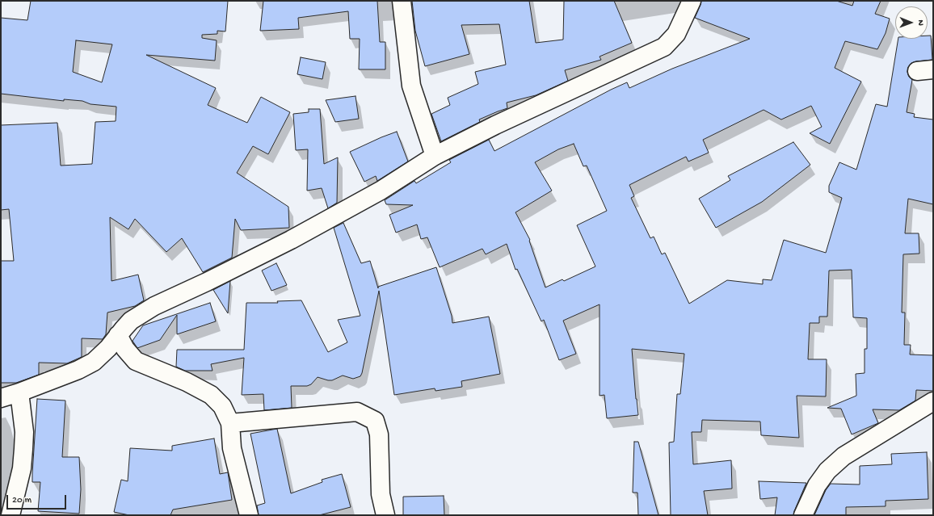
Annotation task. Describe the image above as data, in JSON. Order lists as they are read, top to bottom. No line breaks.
{"scale_bar":"20 m","north":"right"}
